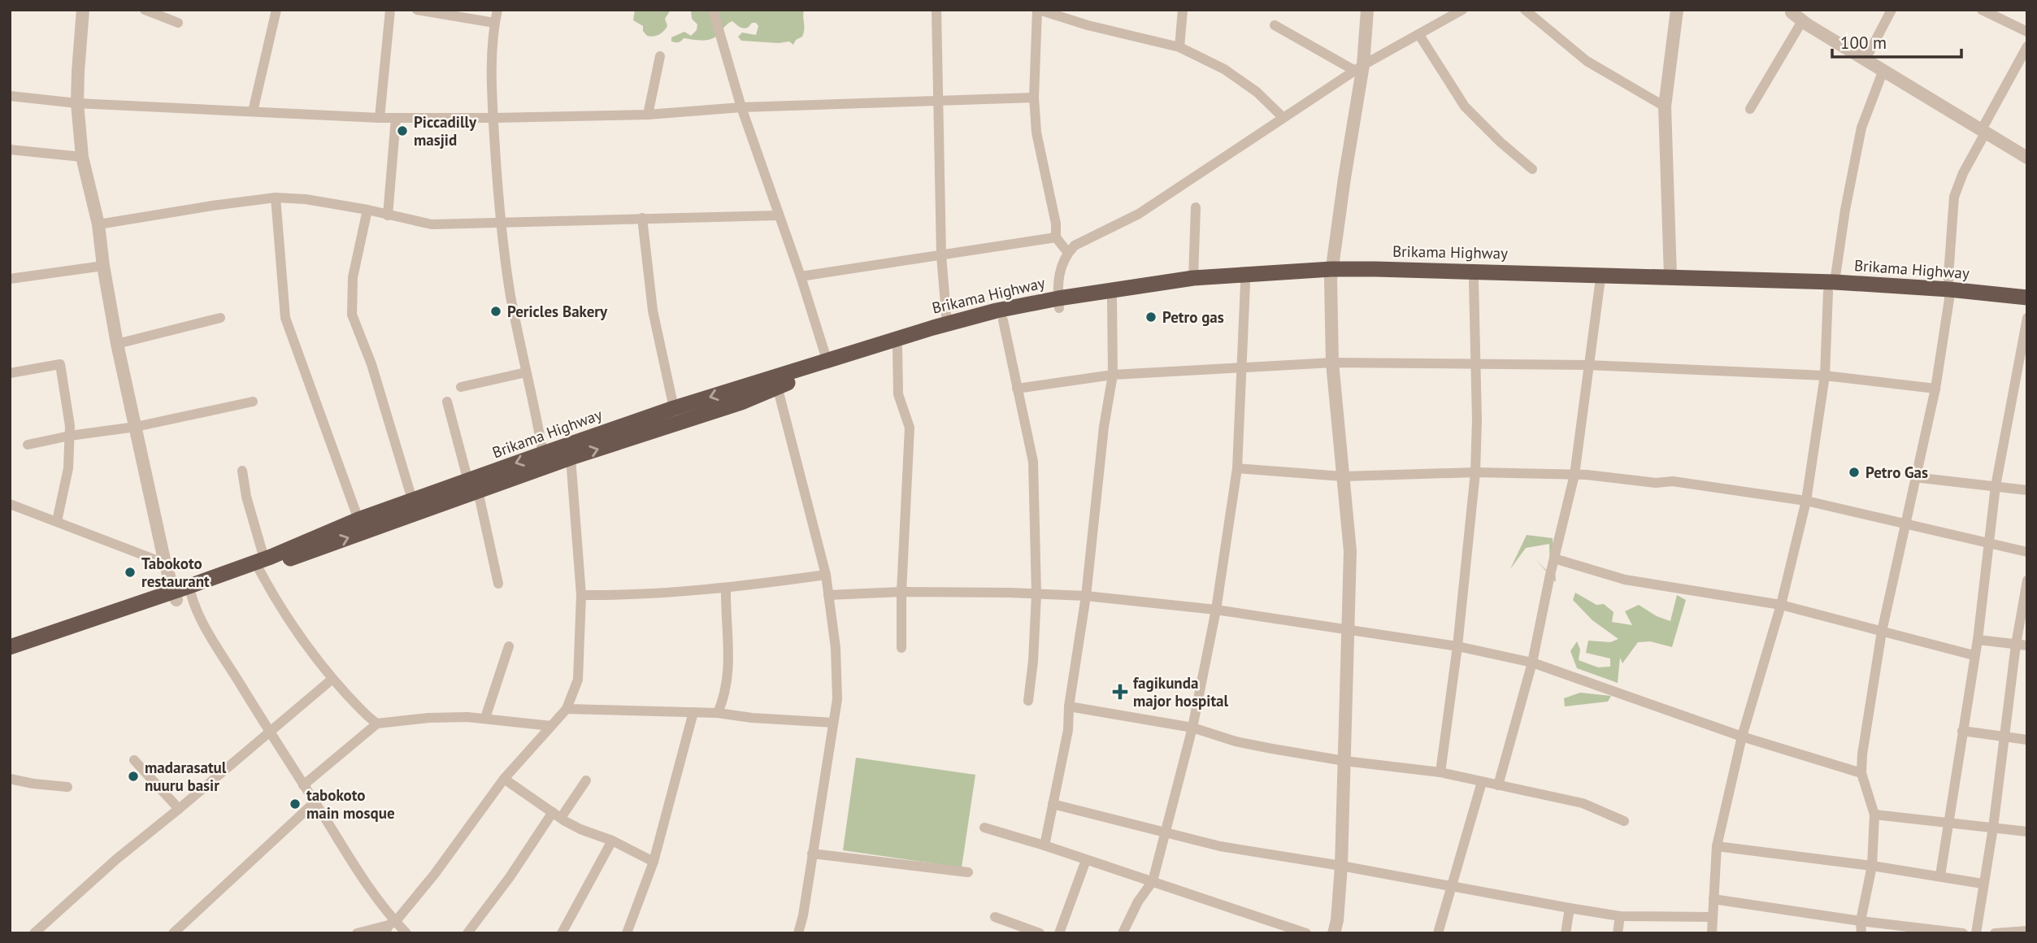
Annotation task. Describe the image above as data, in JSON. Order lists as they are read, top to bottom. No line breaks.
{"streets":{"highway":["Brikama Highway"]},"places":{"other":["Piccadilly masjid","Pericles Bakery","Petro gas","Petro Gas","Tabokoto restaurant","madarasatul nuuru basir","tabokoto main mosque"],"health":["fagikunda major hospital"]},"scale_bar":"100 m"}
